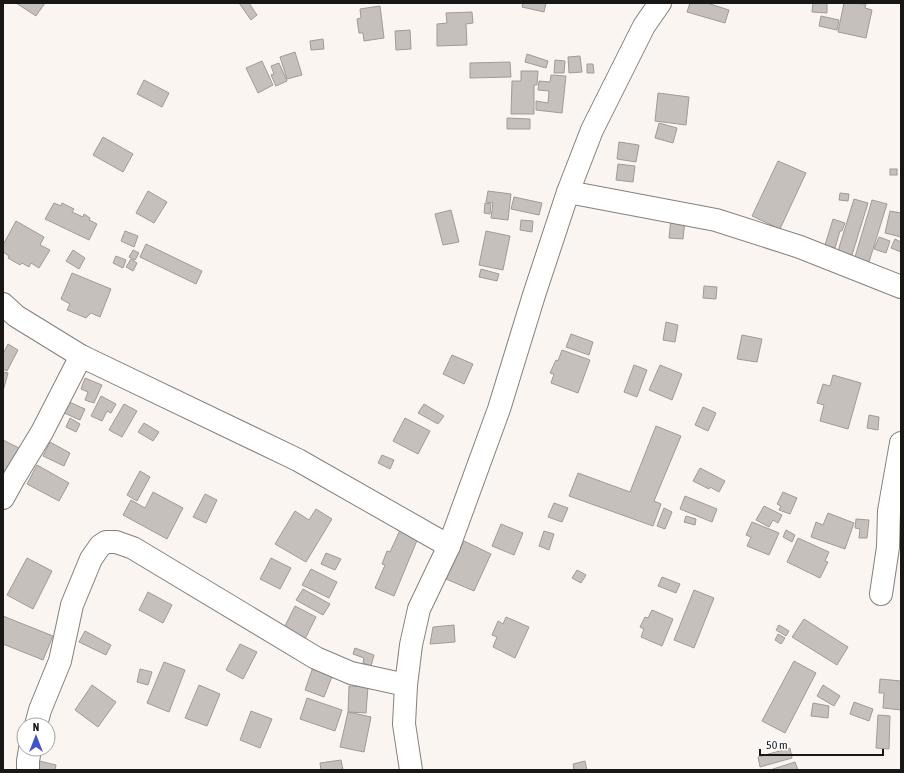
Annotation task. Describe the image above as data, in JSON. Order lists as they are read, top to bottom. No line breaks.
{"scale_bar":"50 m","north":"top"}
